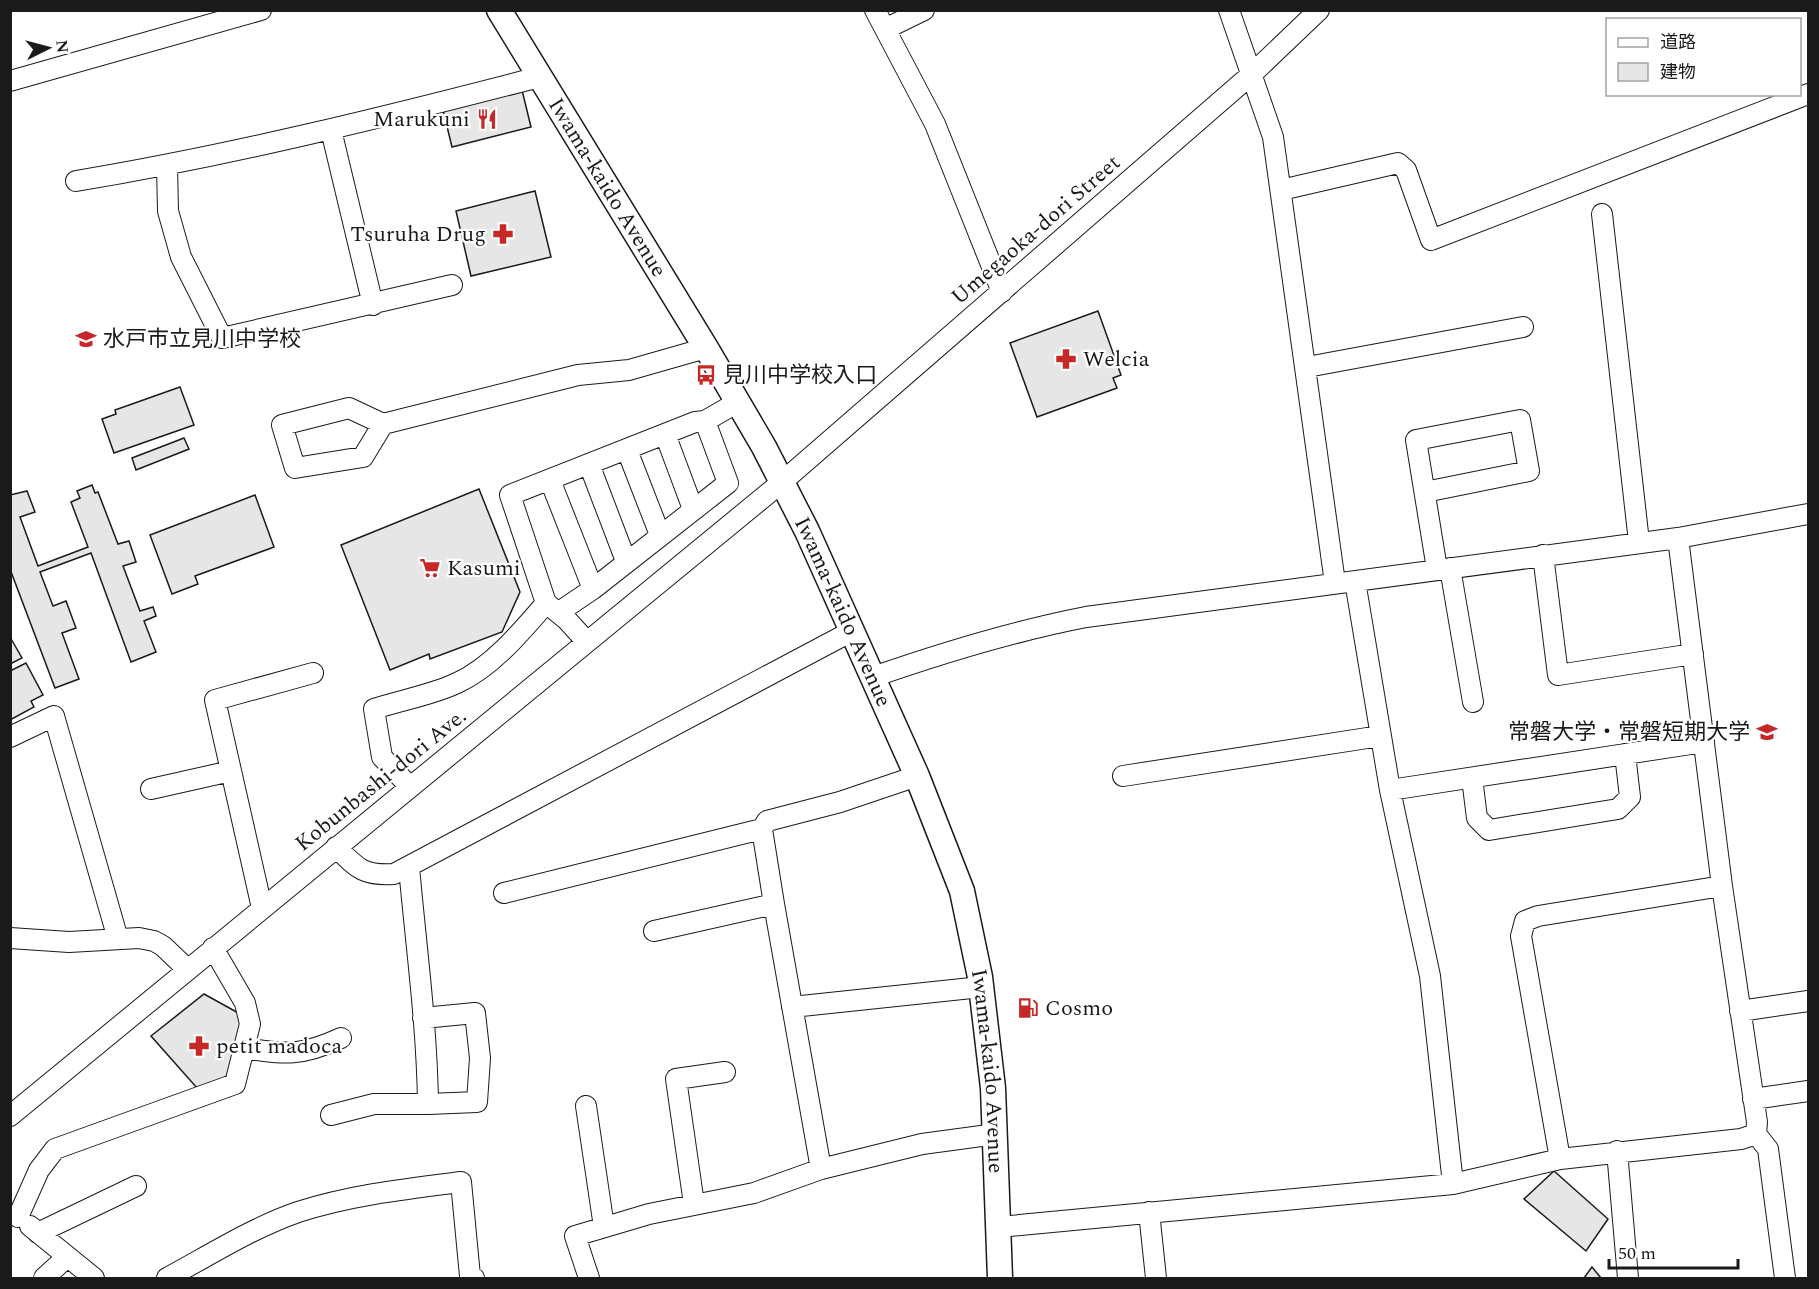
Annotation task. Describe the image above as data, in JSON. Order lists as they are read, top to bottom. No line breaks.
{"streets":{"main road":["Iwama-kaido Avenue"],"street":["Umegaoka-dori Street","Kobunbashi-dori Ave."]},"crossings":[["Iwama-kaido Avenue","Umegaoka-dori Street"],["Iwama-kaido Avenue","Kobunbashi-dori Ave."],["Umegaoka-dori Street","Kobunbashi-dori Ave."]],"places":{"restaurant":["Marukuni"],"pharmacy":["Tsuruha Drug","Welcia","petit madoca"],"school or university":["水戸市立見川中学校","常磐大学・常磐短期大学"],"bus stop":["見川中学校入口"],"supermarket":["Kasumi"],"fuel station":["Cosmo"]},"legend":["道路","建物"],"scale_bar":"50 m","north":"right"}
